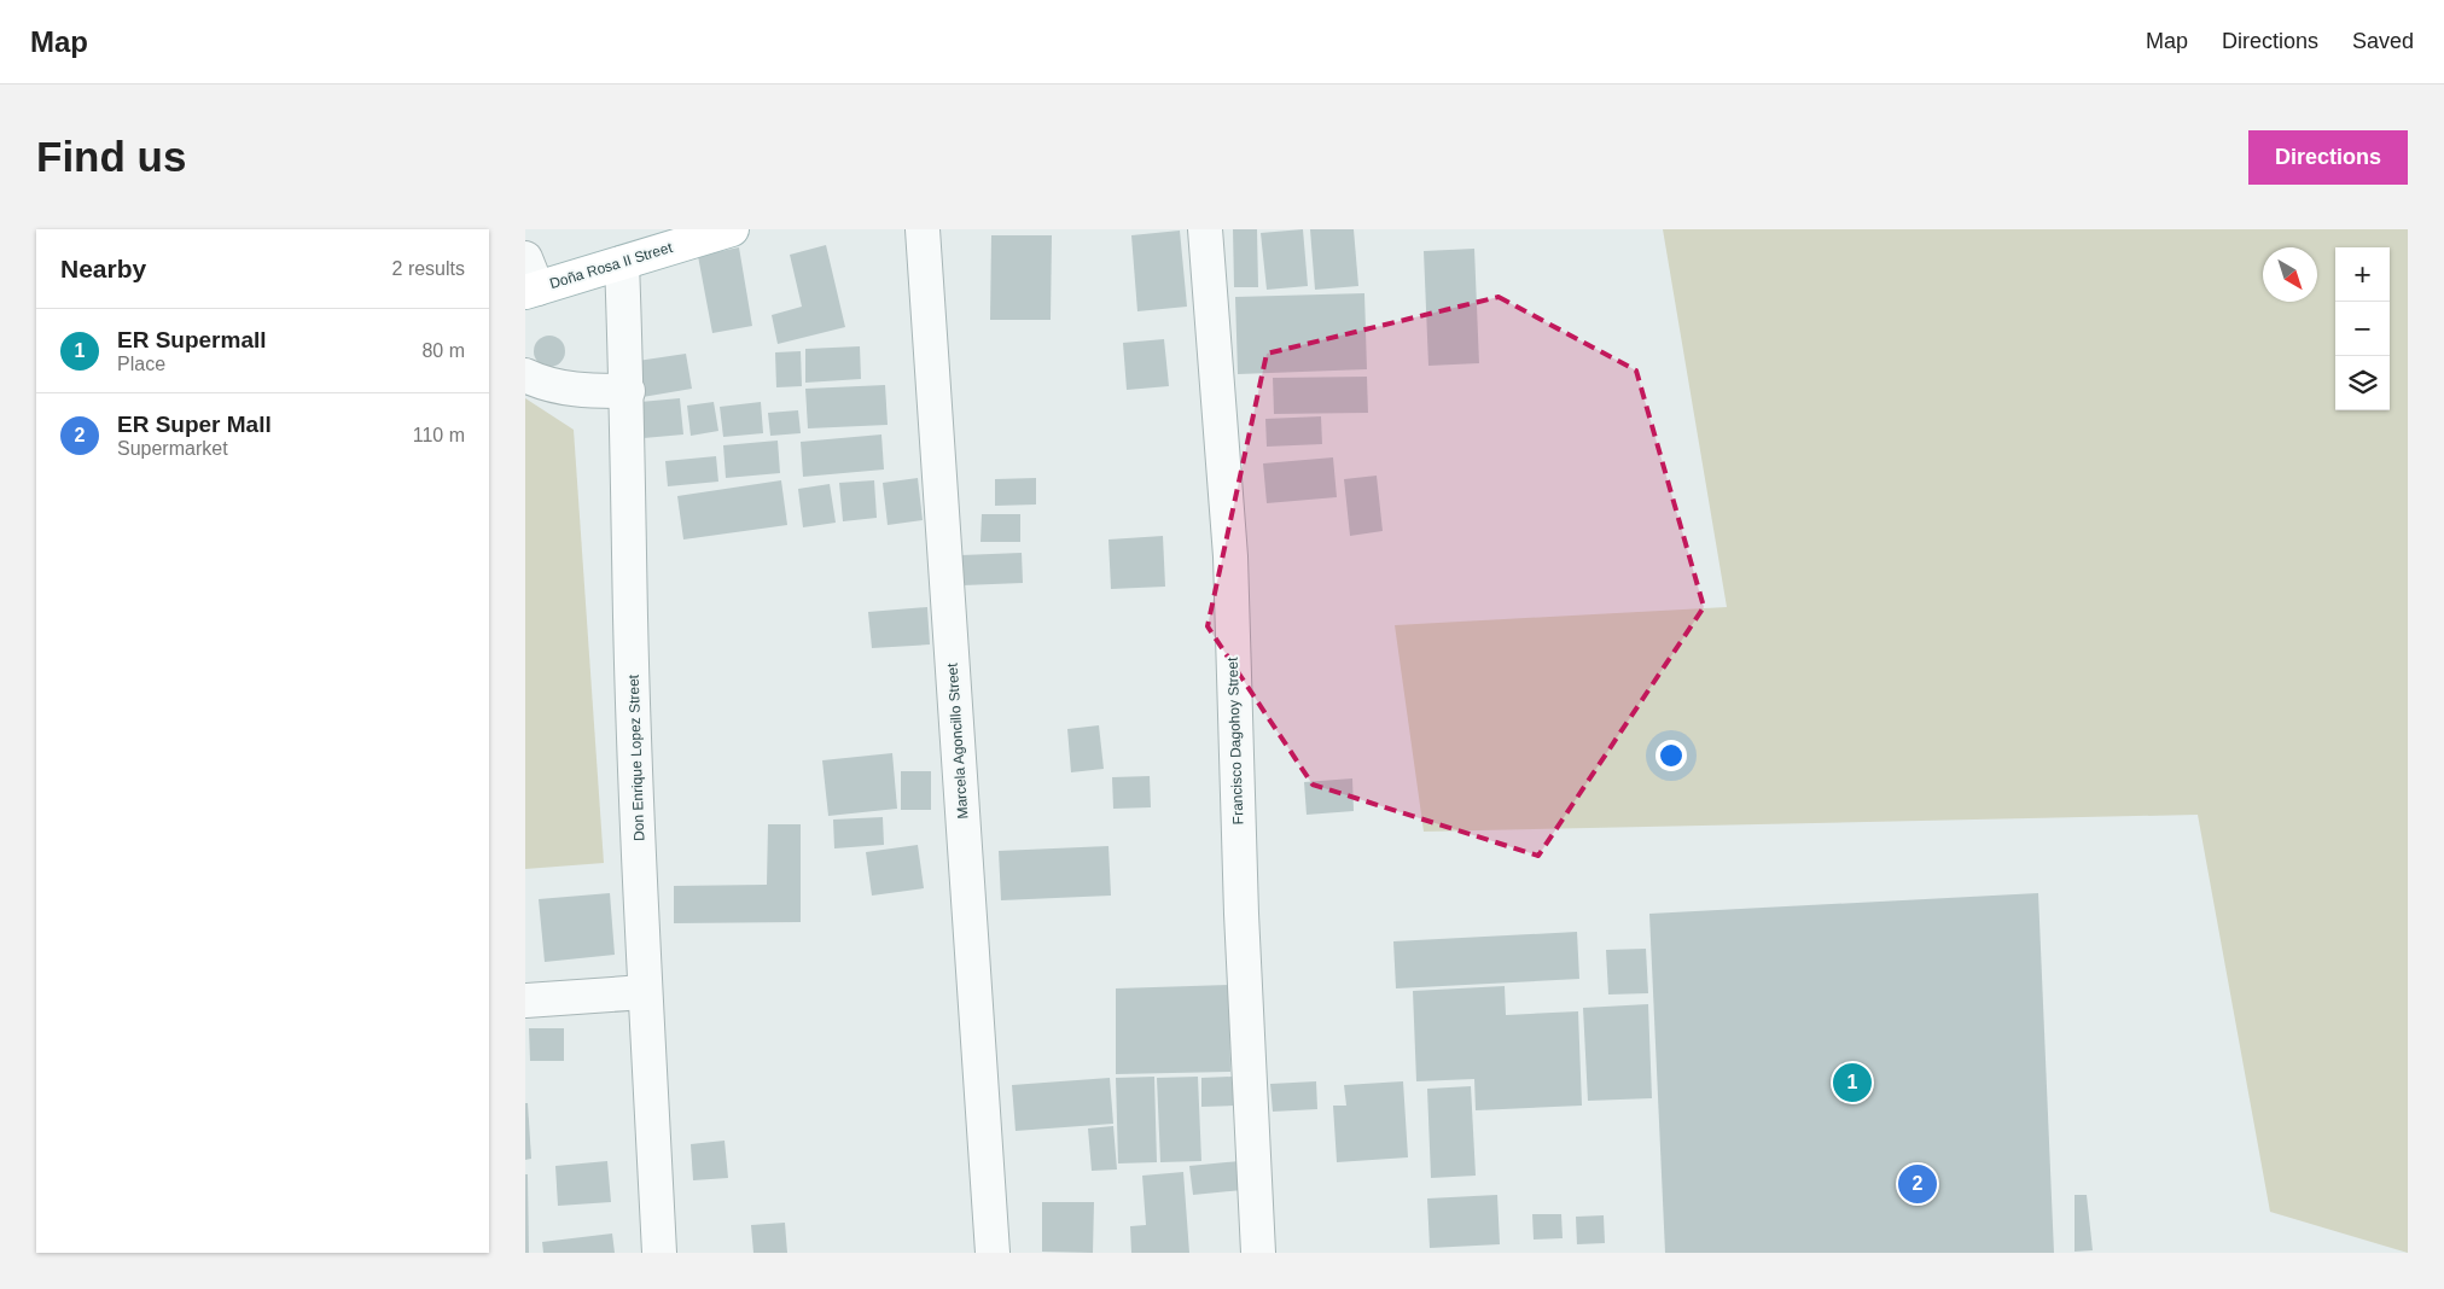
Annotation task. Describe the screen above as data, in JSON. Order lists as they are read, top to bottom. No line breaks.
{"streets":{"main road":["Doña Rosa II Street"],"street":["Marcela Agoncillo Street","Francisco Dagohoy Street","Don Enrique Lopez Street"]},"crossings":[["Doña Rosa II Street","Don Enrique Lopez Street"]],"north":"bottom right","page":{"header":"Map","nav":["Map","Directions","Saved"],"buttons":"Directions","title":"Find us","heading":["Nearby","2 results"],"map_buttons":["+","−"],"list":[{"mark":"1","name":"ER Supermall","note":"Place","value":"80 m"},{"mark":"2","name":"ER Super Mall","note":"Supermarket","value":"110 m"}],"pins":["1","2"]}}
